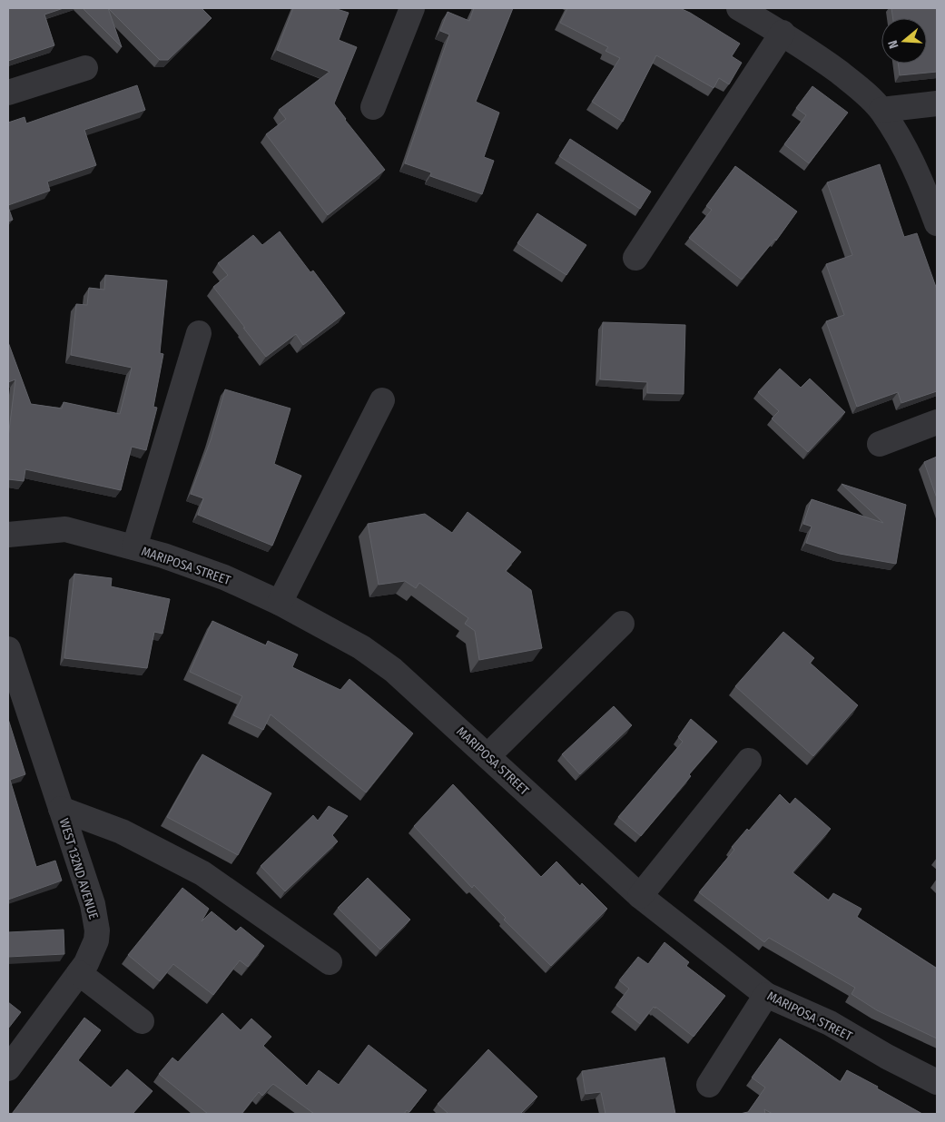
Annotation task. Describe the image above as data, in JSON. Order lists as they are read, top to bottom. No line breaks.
{"streets":{"street":["MARIPOSA STREET","WEST 132ND AVENUE"]},"north":"left"}
